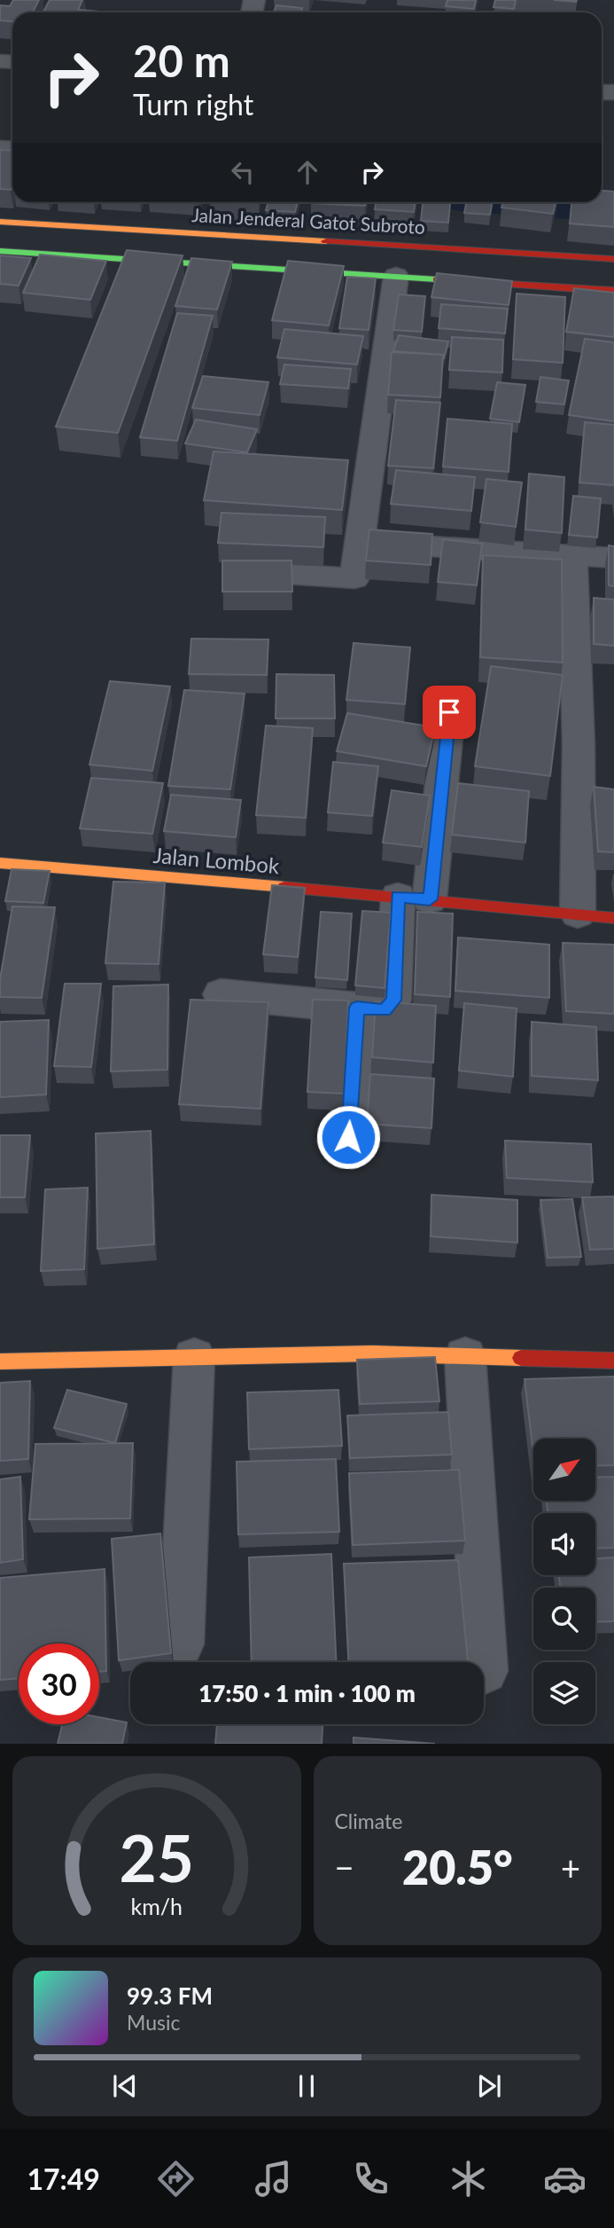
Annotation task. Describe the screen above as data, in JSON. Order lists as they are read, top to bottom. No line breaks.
{"streets":{"main road":["Jalan Jenderal Gatot Subroto","Jalan Lombok"]},"north":"top right","page":{"turn":["20 m","Turn right"],"limit":"30","trip":"17:50 · 1 min · 100 m","tile":"Climate","heat":["−","20.5°","+"],"song":["99.3 FM","Music"],"tabs":"17:49","gauge":["25","km/h"]}}
